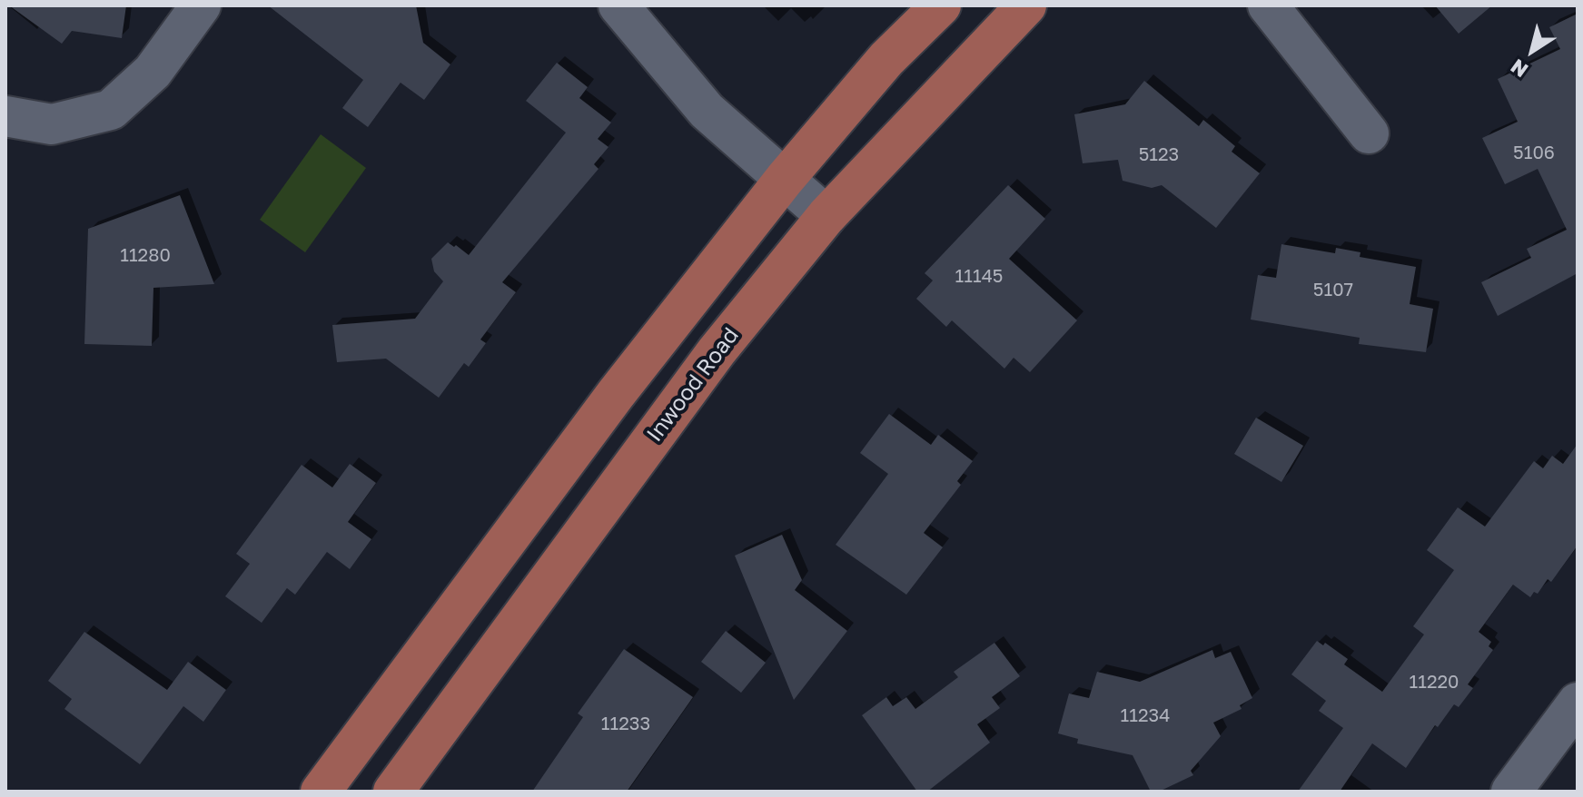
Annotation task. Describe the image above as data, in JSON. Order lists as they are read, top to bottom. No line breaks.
{"streets":{"main road":["Inwood Road"]},"house_numbers":["5106","5123","11280","11145","5107","11220","11234","11233"],"north":"bottom left"}
